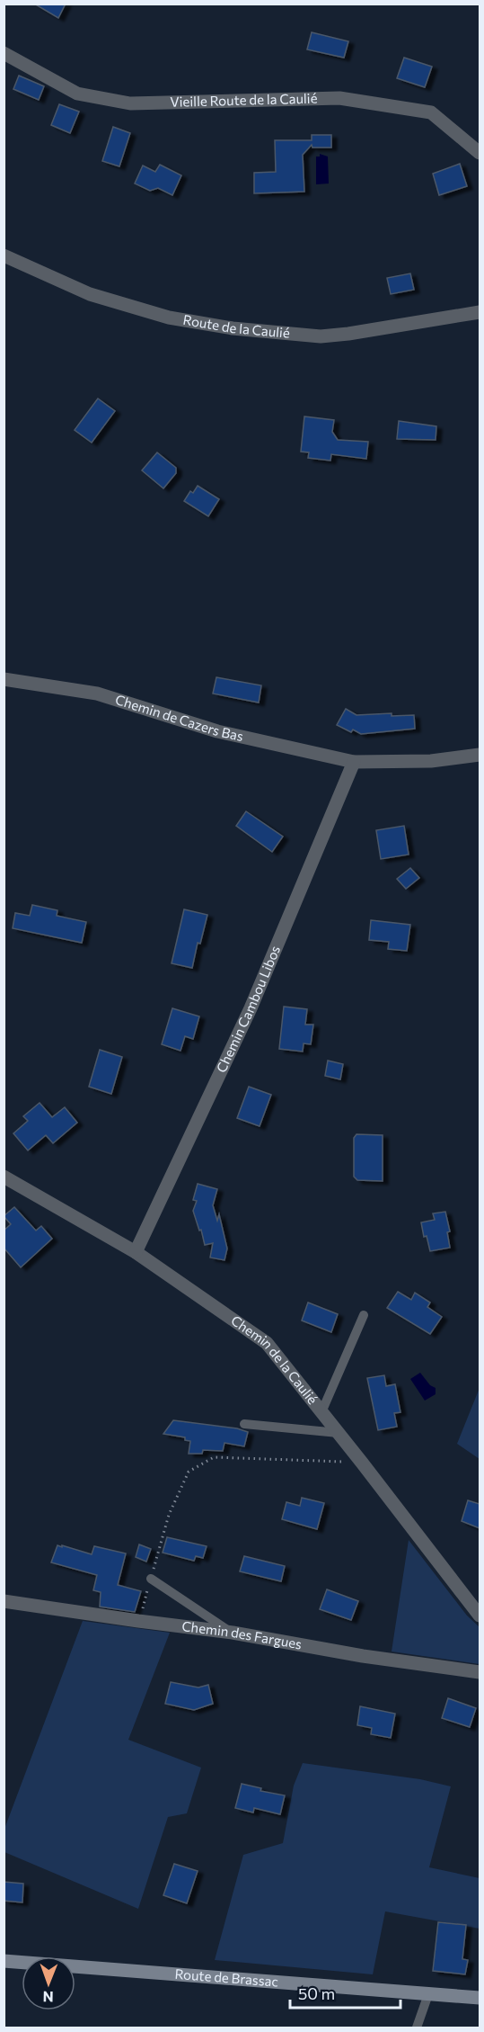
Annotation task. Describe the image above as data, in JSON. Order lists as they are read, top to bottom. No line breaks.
{"streets":{"main road":["Route de Brassac"],"street":["Vieille Route de la Caulié","Route de la Caulié","Chemin de Cazers Bas","Chemin Cambou Libos","Chemin de la Caulié","Chemin des Fargues"]},"crossings":[["Chemin de Cazers Bas","Chemin Cambou Libos"],["Chemin Cambou Libos","Chemin de la Caulié"]],"scale_bar":"50 m","north":"bottom"}
